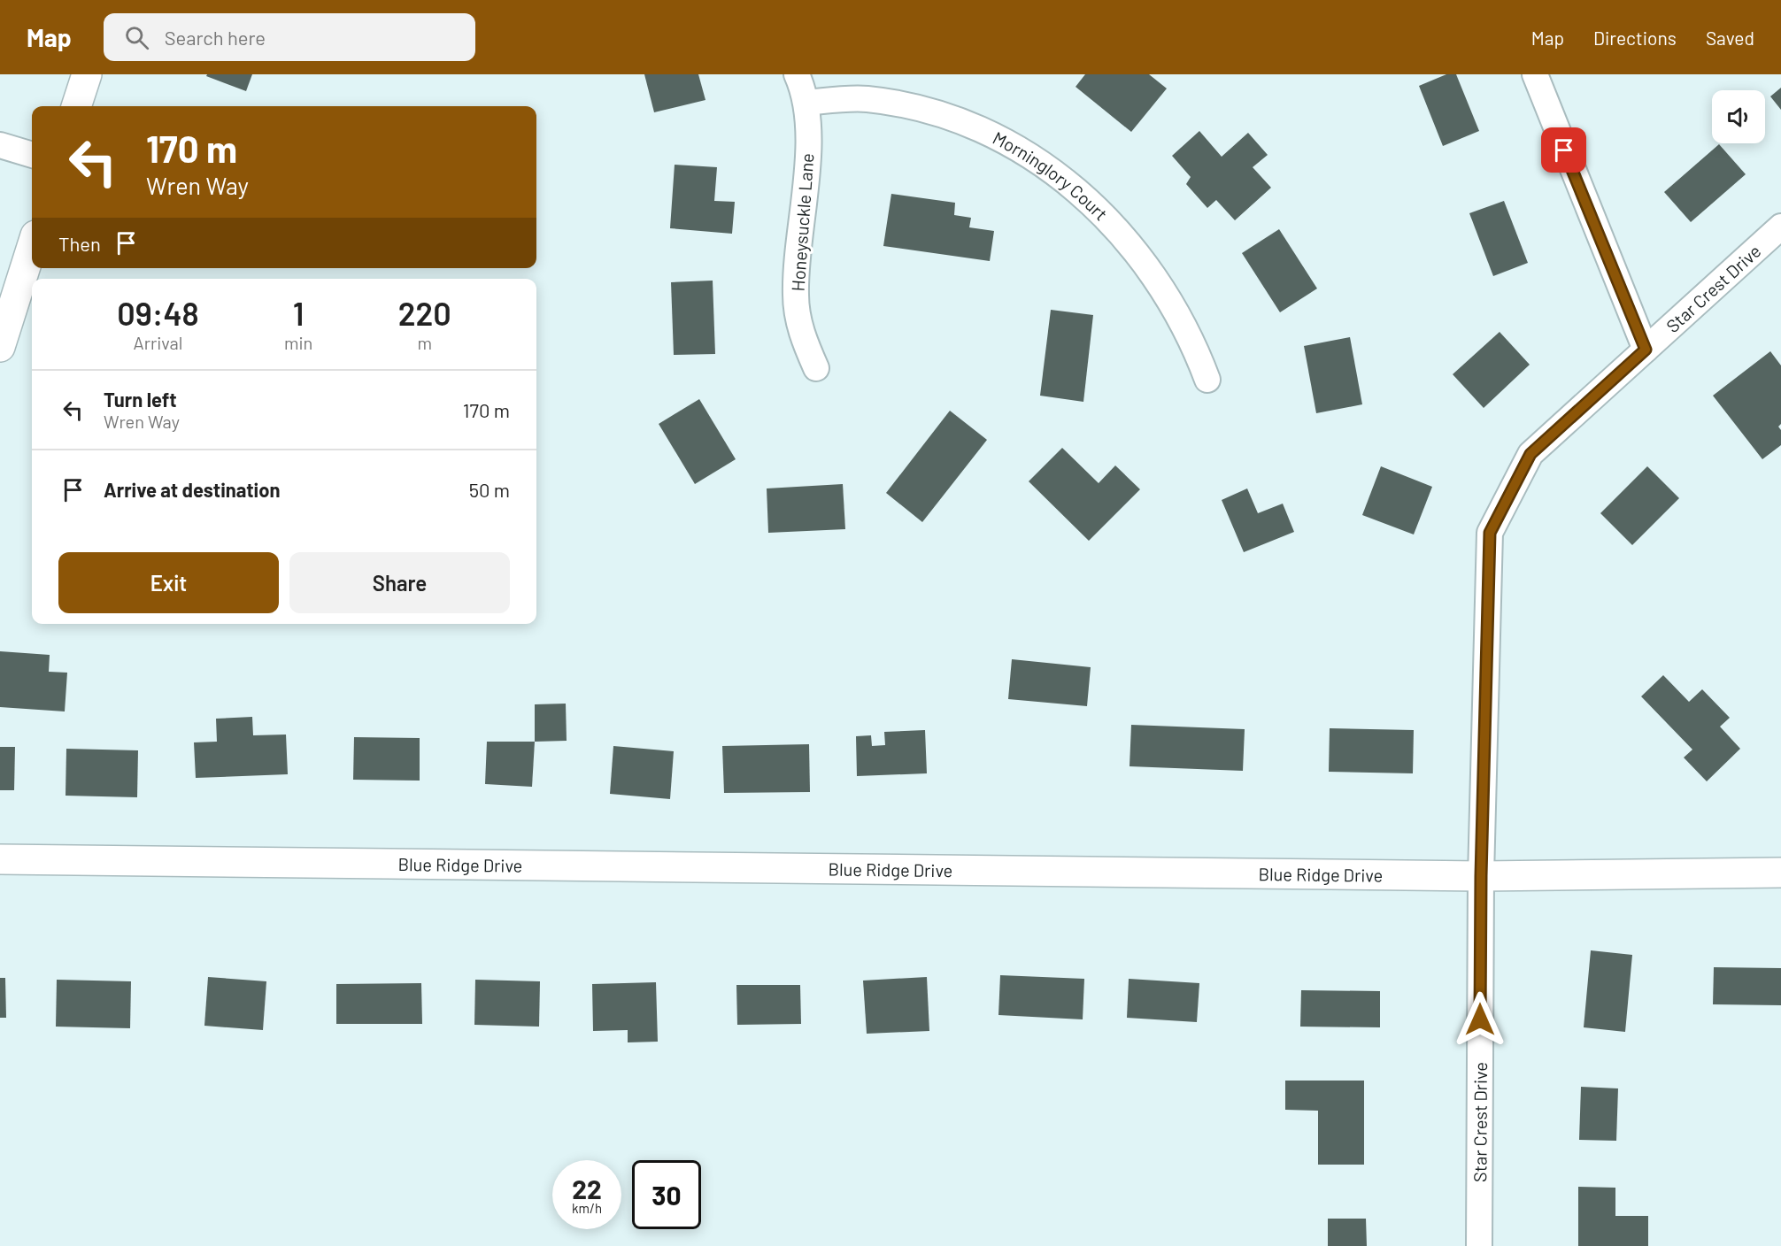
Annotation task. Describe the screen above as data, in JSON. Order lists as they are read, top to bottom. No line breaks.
{"streets":{"street":["Morninglory Court","Honeysuckle Lane","Star Crest Drive","Blue Ridge Drive"]},"crossings":[["Morninglory Court","Honeysuckle Lane"],["Star Crest Drive","Blue Ridge Drive"]],"page":{"header":"Map","search":"Search here","nav":["Map","Directions","Saved"],"turn":["170 m","Wren Way"],"then":"Then","eta":["09:48","Arrival","1","min","220","m"],"list":[{"name":"Turn left","note":"Wren Way","value":"170 m"},{"name":"Arrive at destination","value":"50 m"}],"buttons":["Exit","Share"],"speed":"22 km/h","limit":"30"}}
